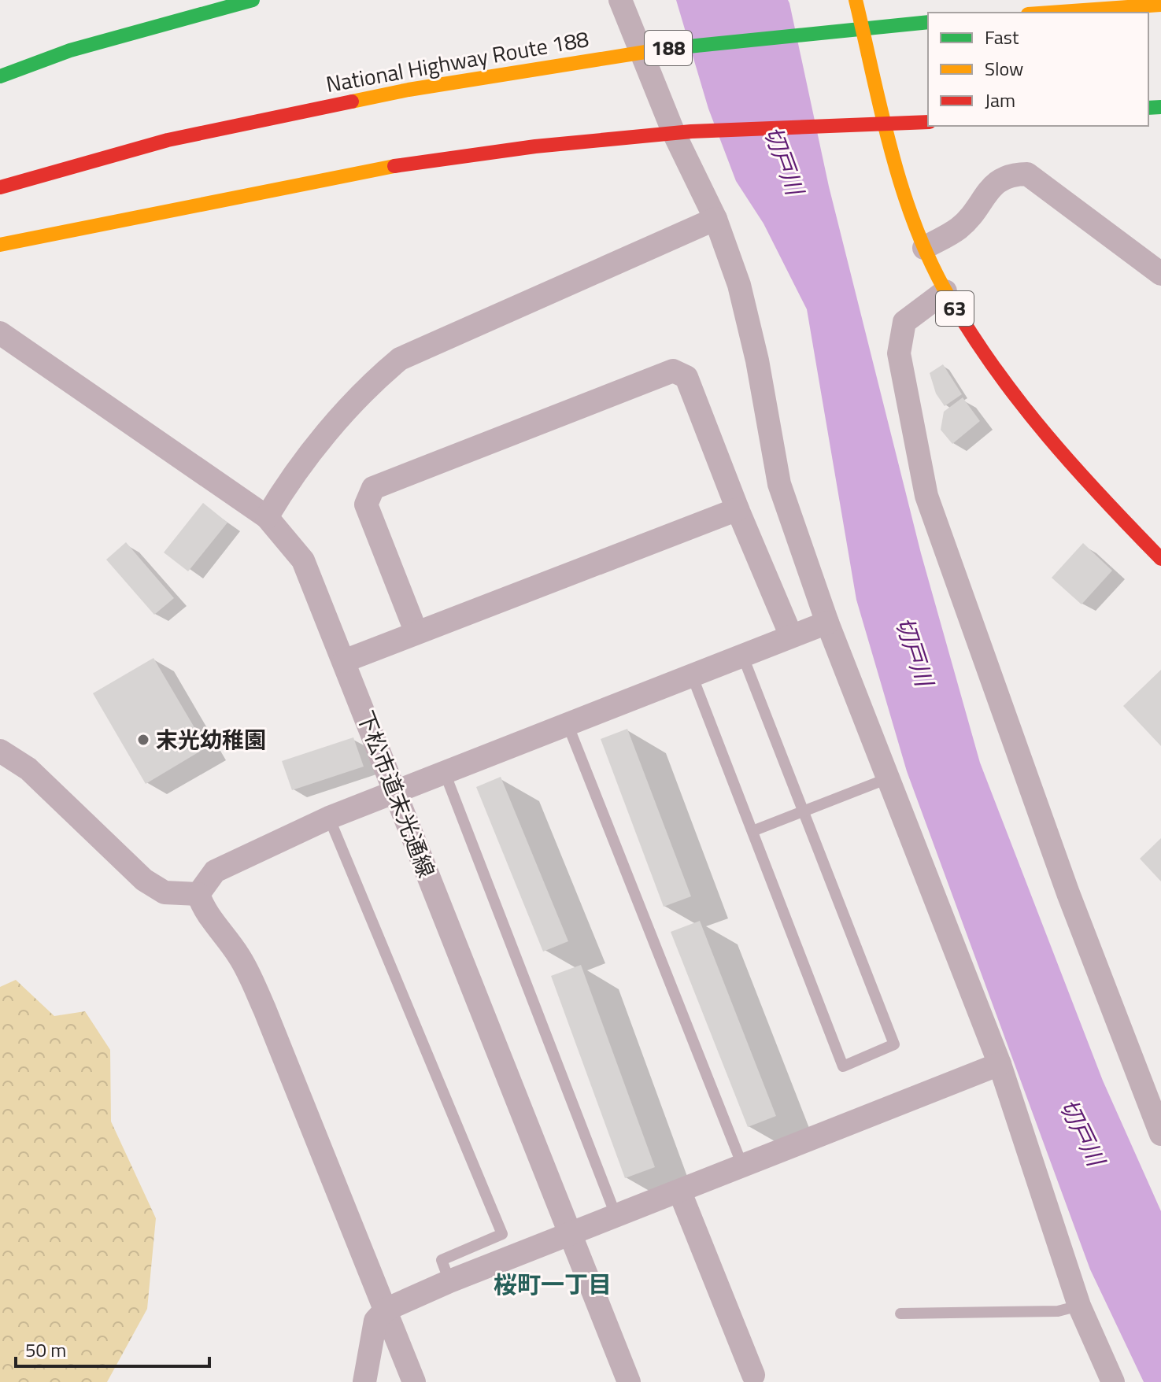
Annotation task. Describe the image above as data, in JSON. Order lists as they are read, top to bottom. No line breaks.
{"streets":{"main road":["188","National Highway Route 188","63"],"street":["下松市道末光通線"]},"districts":["桜町一丁目"],"water":["切戸川"],"places":["末光幼稚園"],"legend":["Fast","Slow","Jam"],"scale_bar":"50 m"}
